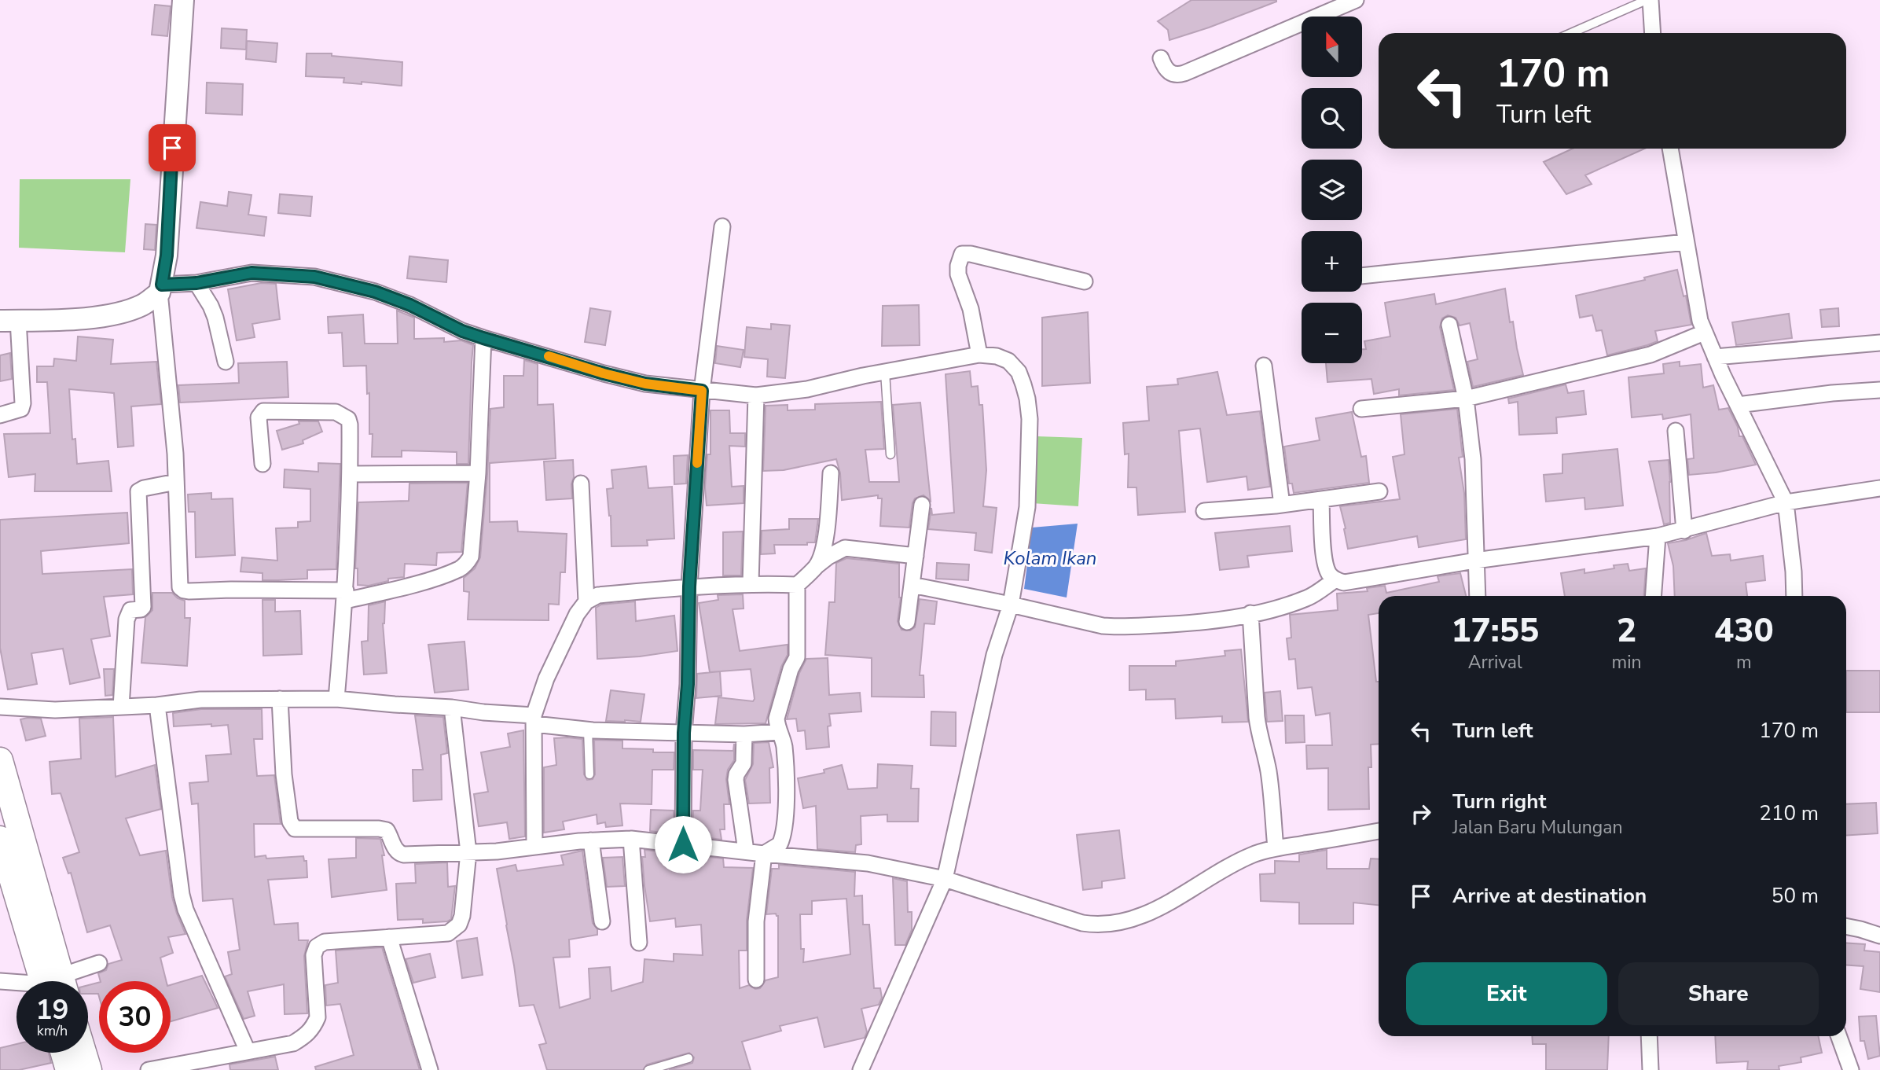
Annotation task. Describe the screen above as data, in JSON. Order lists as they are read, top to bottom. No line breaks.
{"water":["Kolam Ikan"],"north":"top","page":{"map_buttons":["+","−"],"turn":["170 m","Turn left"],"eta":["17:55","Arrival","2","min","430","m"],"list":[{"name":"Turn left","value":"170 m"},{"name":"Turn right","note":"Jalan Baru Mulungan","value":"210 m"},{"name":"Arrive at destination","value":"50 m"}],"buttons":["Exit","Share"],"speed":"19 km/h","limit":"30"}}
